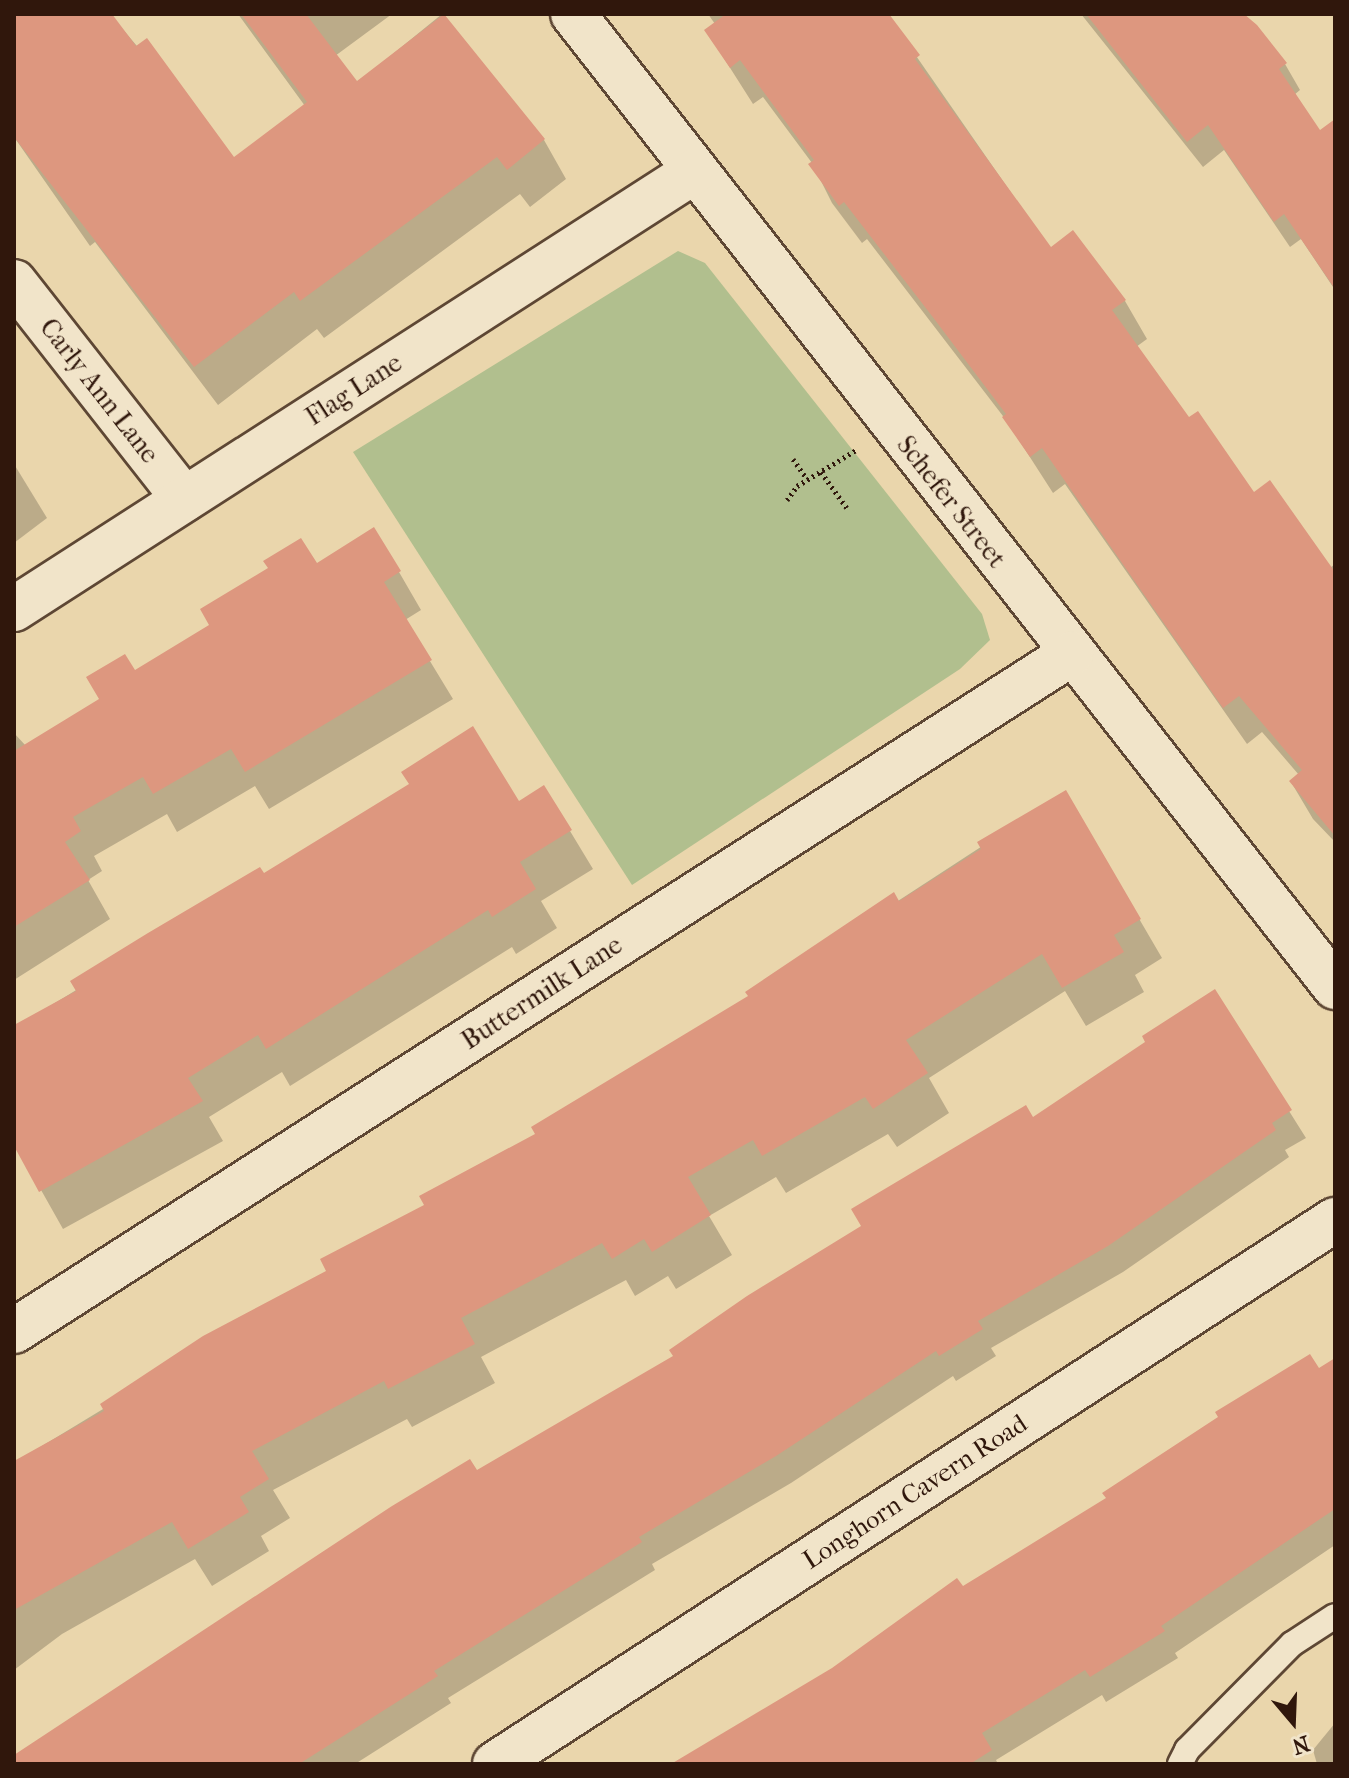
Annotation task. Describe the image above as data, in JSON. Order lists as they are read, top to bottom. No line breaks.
{"streets":{"street":["Flag Lane","Carly Ann Lane","Schefer Street","Buttermilk Lane","Longhorn Cavern Road"]},"crossings":[["Flag Lane","Carly Ann Lane"],["Flag Lane","Schefer Street"],["Schefer Street","Buttermilk Lane"]],"north":"bottom"}
